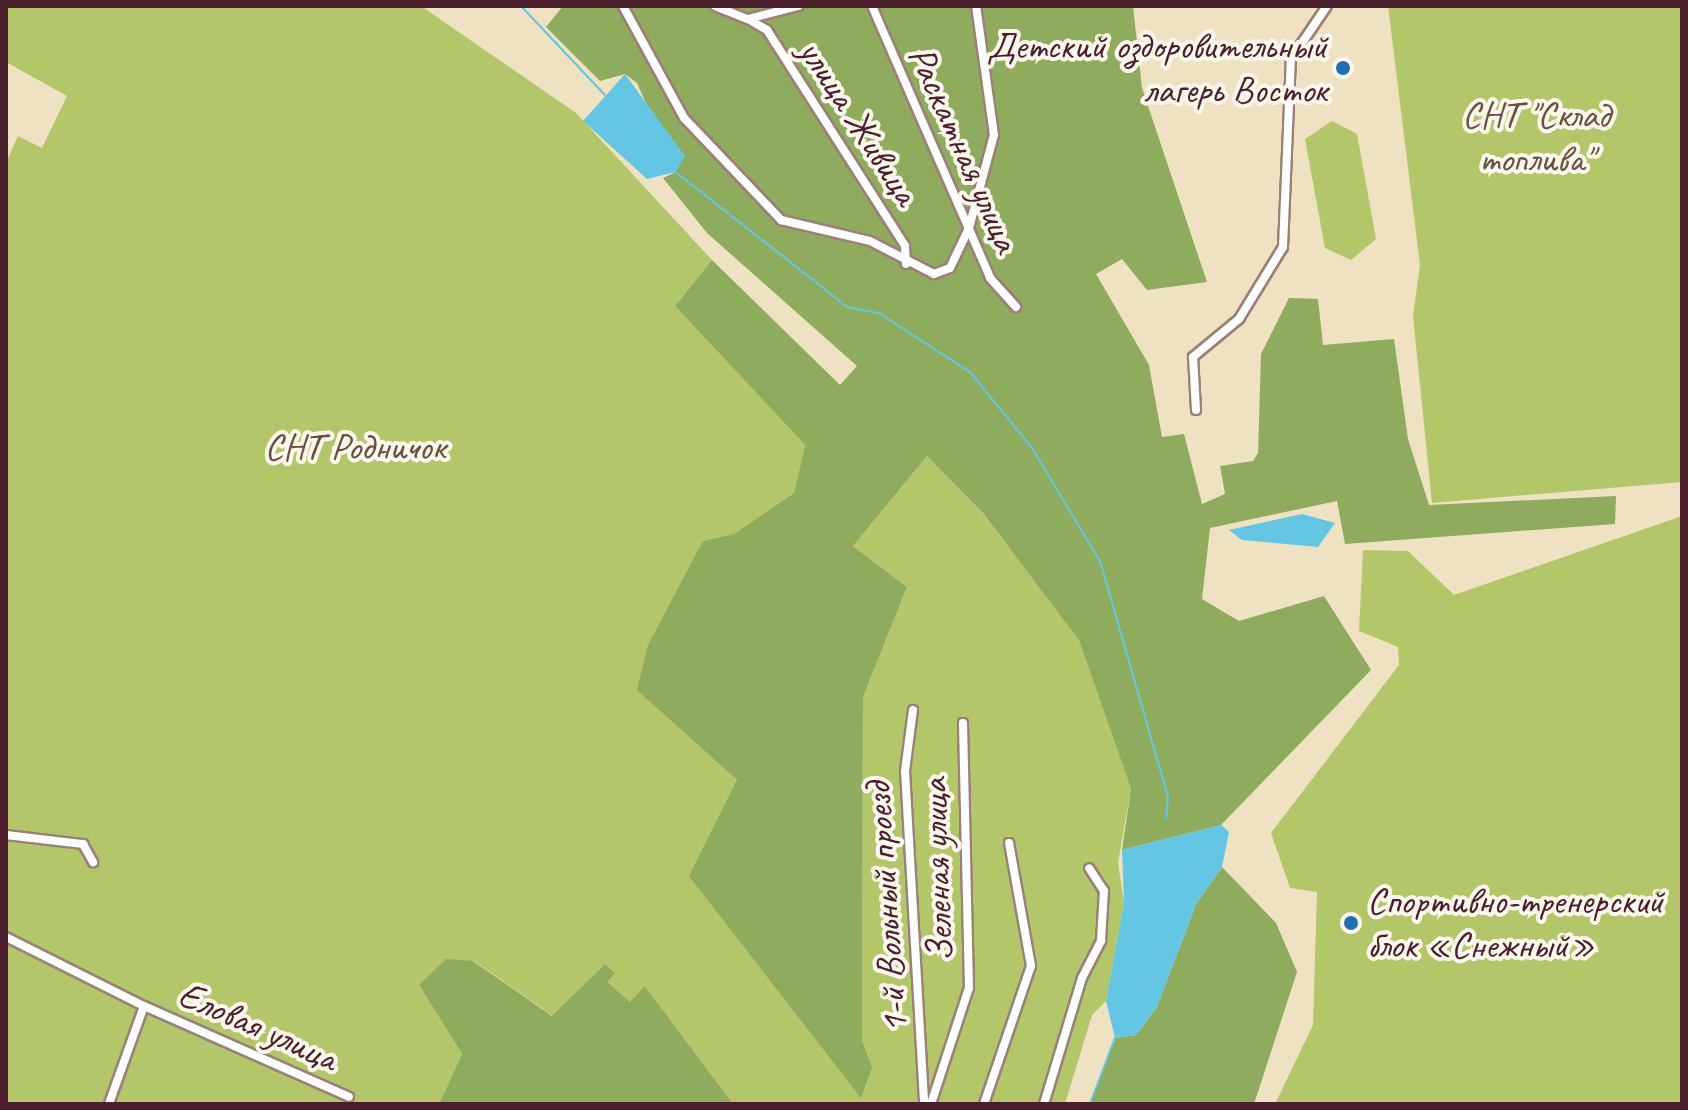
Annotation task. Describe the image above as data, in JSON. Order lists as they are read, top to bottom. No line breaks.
{"streets":{"street":["улица Живица","Раскатная улица","Зеленая улица","1-й Вольный проезд","Еловая улица"]},"parks":["СНТ \"Склад топлива\"","СНТ Родничок"],"places":["Детский оздоровительный лагерь Восток","Спортивно-тренерский блок «Снежный»"]}
